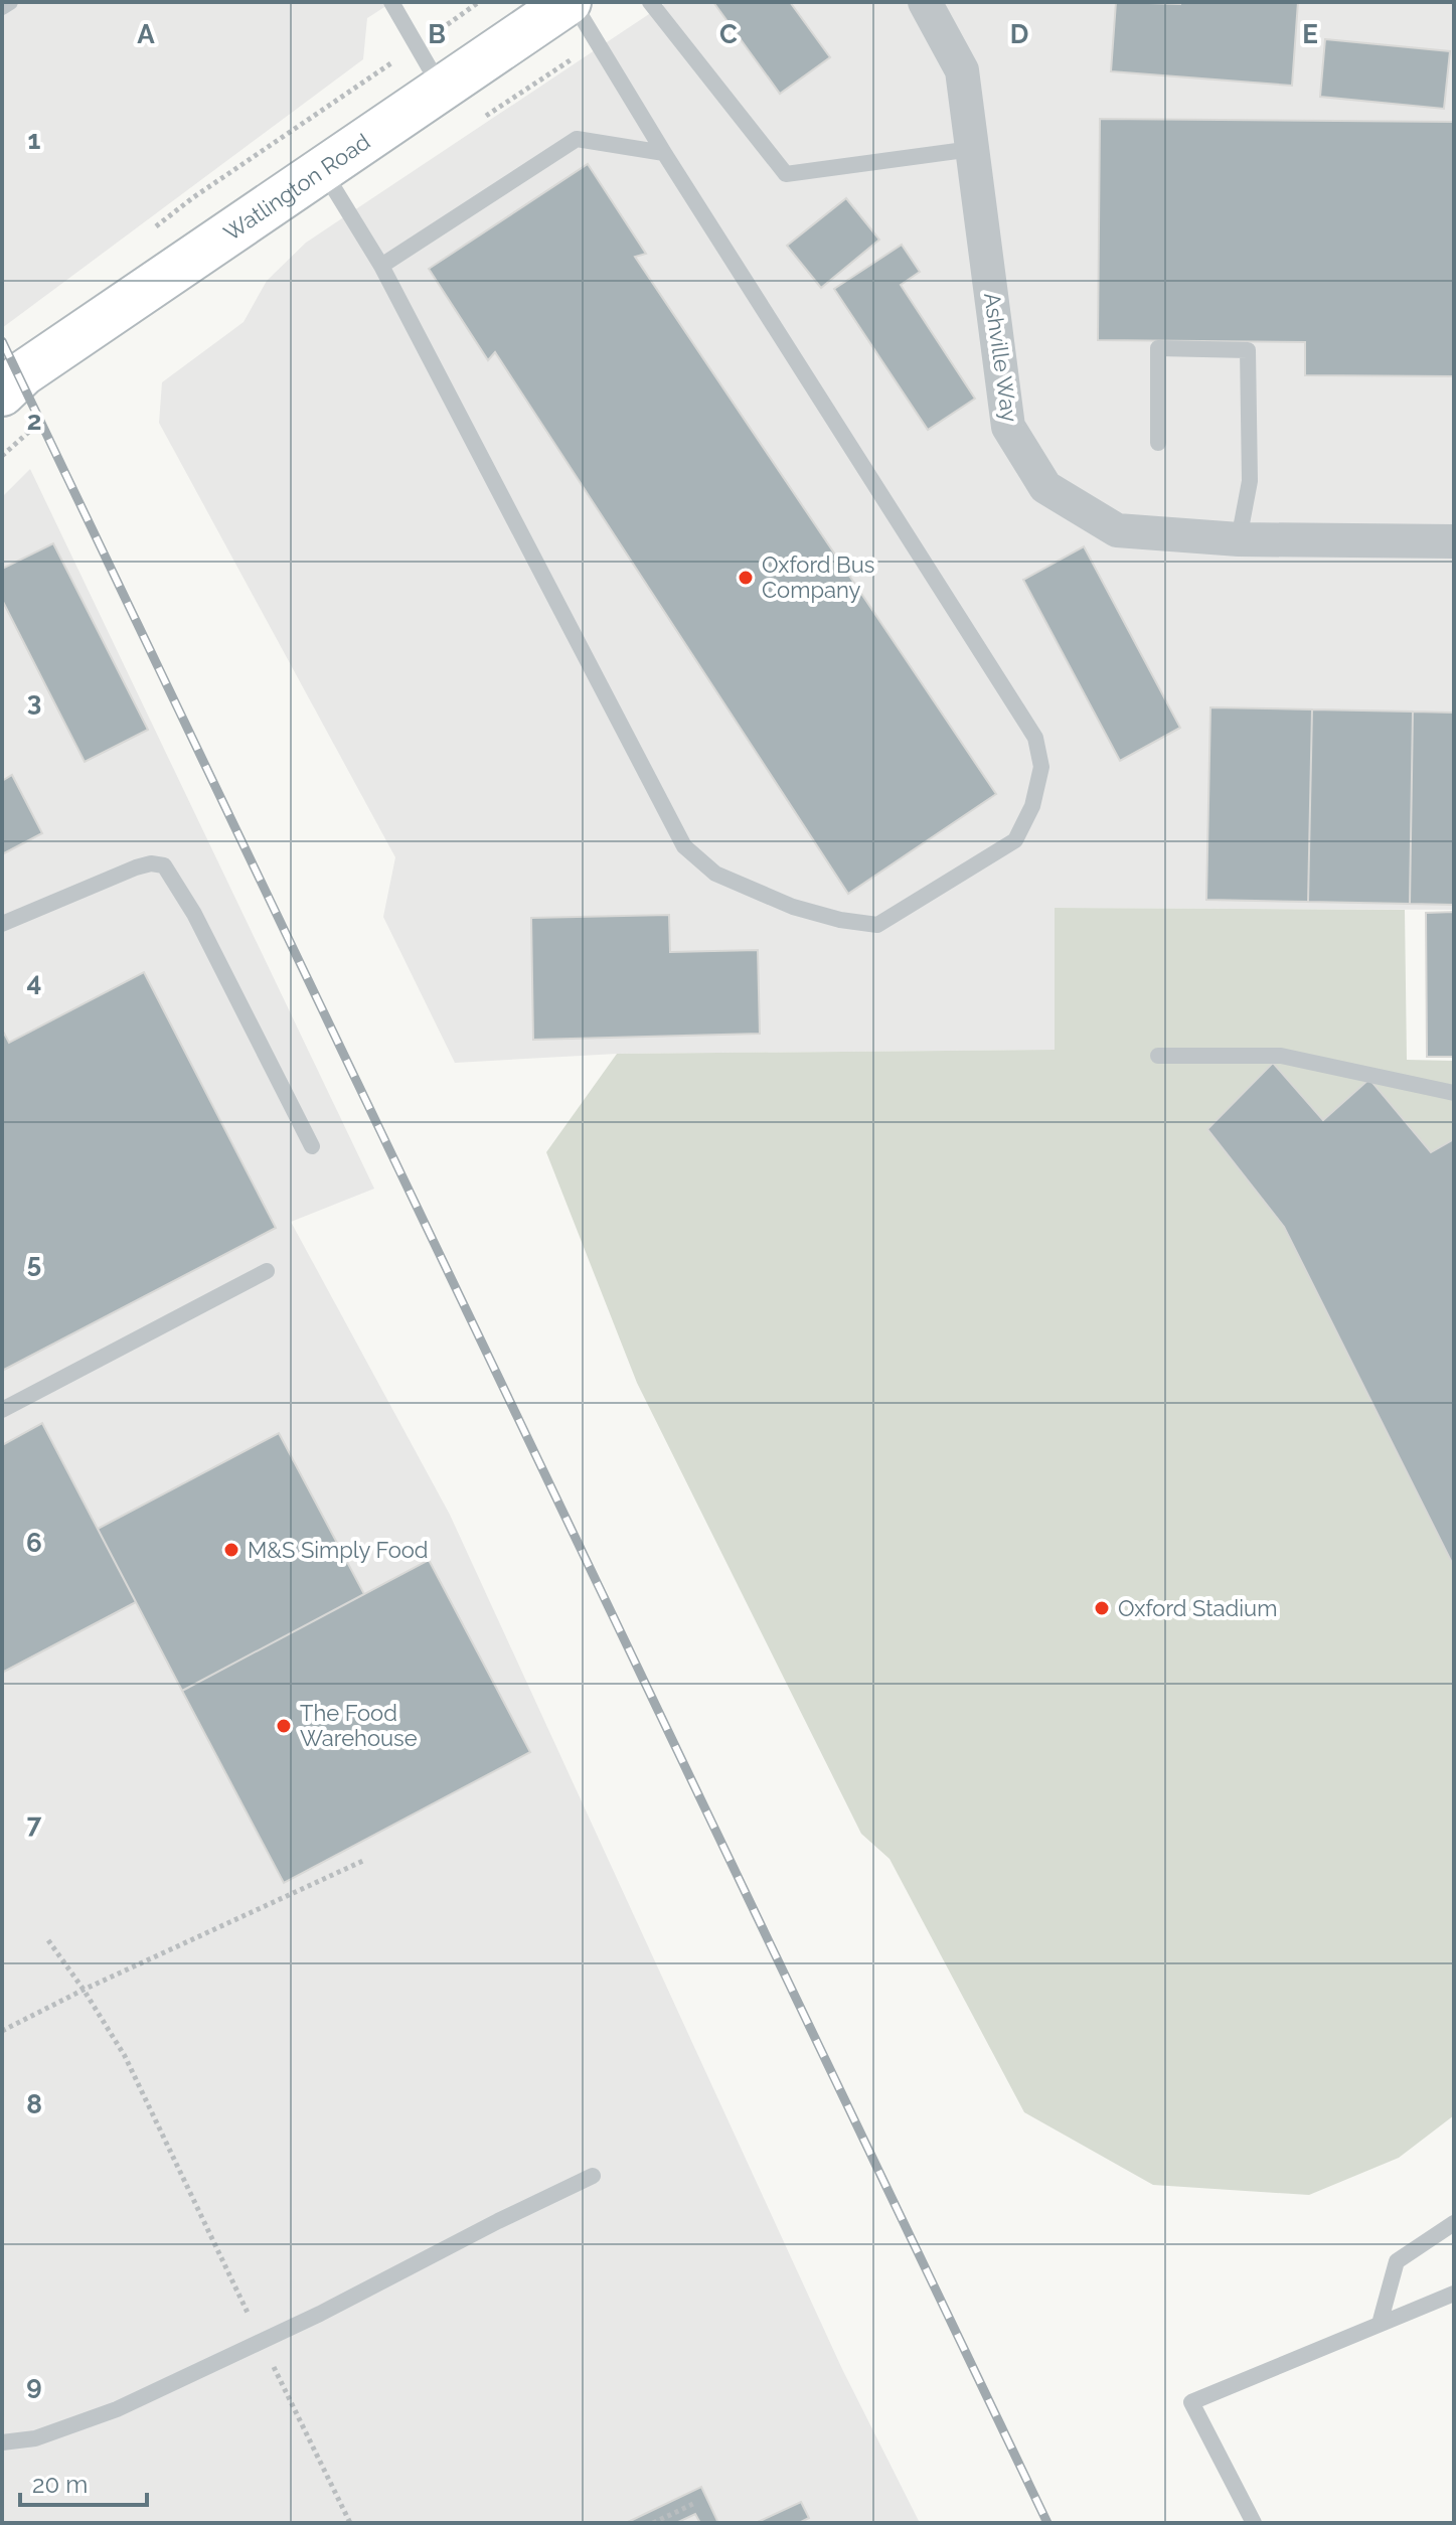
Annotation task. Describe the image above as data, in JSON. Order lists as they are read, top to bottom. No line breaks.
{"streets":{"main road":["Watlington Road"],"street":["Ashville Way"]},"places":["Oxford Bus Company","M&S Simply Food","Oxford Stadium","The Food Warehouse"],"scale_bar":"20 m","grid":{"columns":["A","B","C","D","E"],"rows":["1","2","3","4","5","6","7","8","9"]}}
